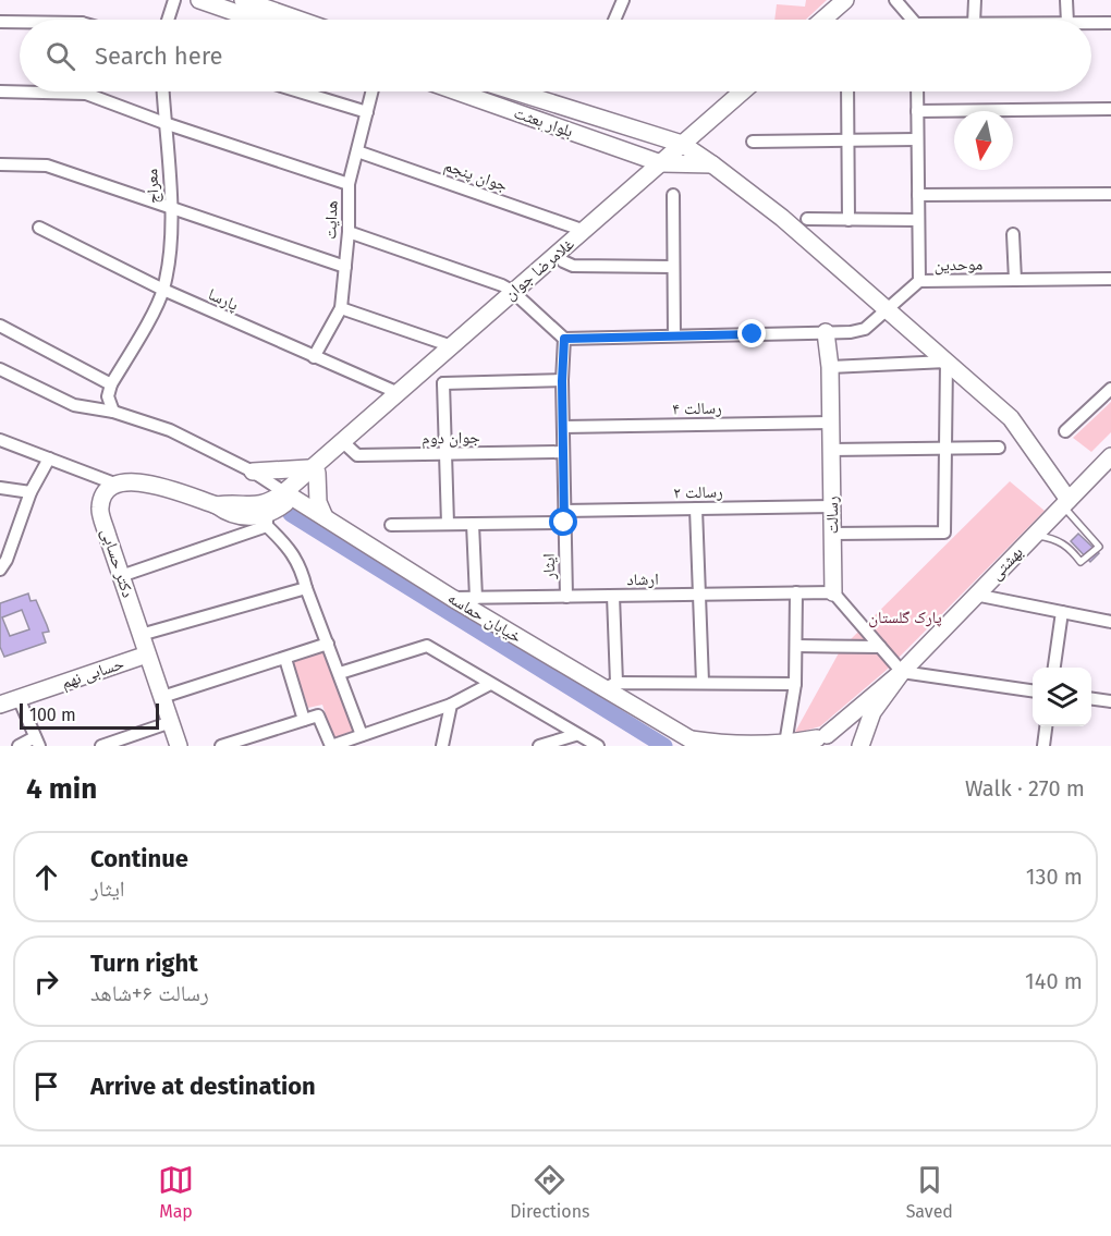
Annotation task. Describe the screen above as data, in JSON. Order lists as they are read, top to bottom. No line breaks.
{"streets":{"main road":["بلوار بعثت","غلامرضا جوان","رسالت","دکتر حسابی","بهشتی","خیابان حماسه","حسابی نهم"],"street":["جوان پنجم","معراج","هدایت","موحدین","پارسا","رسالت ۴","جوان دوم","رسالت ۲","ایثار","ارشاد"]},"crossings":[["بلوار بعثت","موحدین"],["بلوار بعثت","غلامرضا جوان"],["بلوار بعثت","بهشتی"],["جوان پنجم","هدایت"],["جوان پنجم","غلامرضا جوان"],["معراج","پارسا"],["هدایت","پارسا"],["موحدین","رسالت"],["موحدین","ایثار"],["غلامرضا جوان","پارسا"],["غلامرضا جوان","جوان دوم"],["غلامرضا جوان","خیابان حماسه"],["رسالت ۴","رسالت"],["رسالت ۴","ایثار"],["جوان دوم","ایثار"],["رسالت ۲","رسالت"],["رسالت ۲","ایثار"],["رسالت","ارشاد"],["دکتر حسابی","حسابی نهم"],["ایثار","ارشاد"],["ارشاد","خیابان حماسه"]],"parks":["پارک گلستان"],"scale_bar":"100 m","north":"bottom","page":{"search":"Search here","scale":"100 m","heading":["4 min","Walk · 270 m"],"list":[["Continue","ایثار","130 m"],["Turn right","رسالت ۶+شاهد","140 m"],"Arrive at destination"],"nav":["Map","Directions","Saved"]}}
